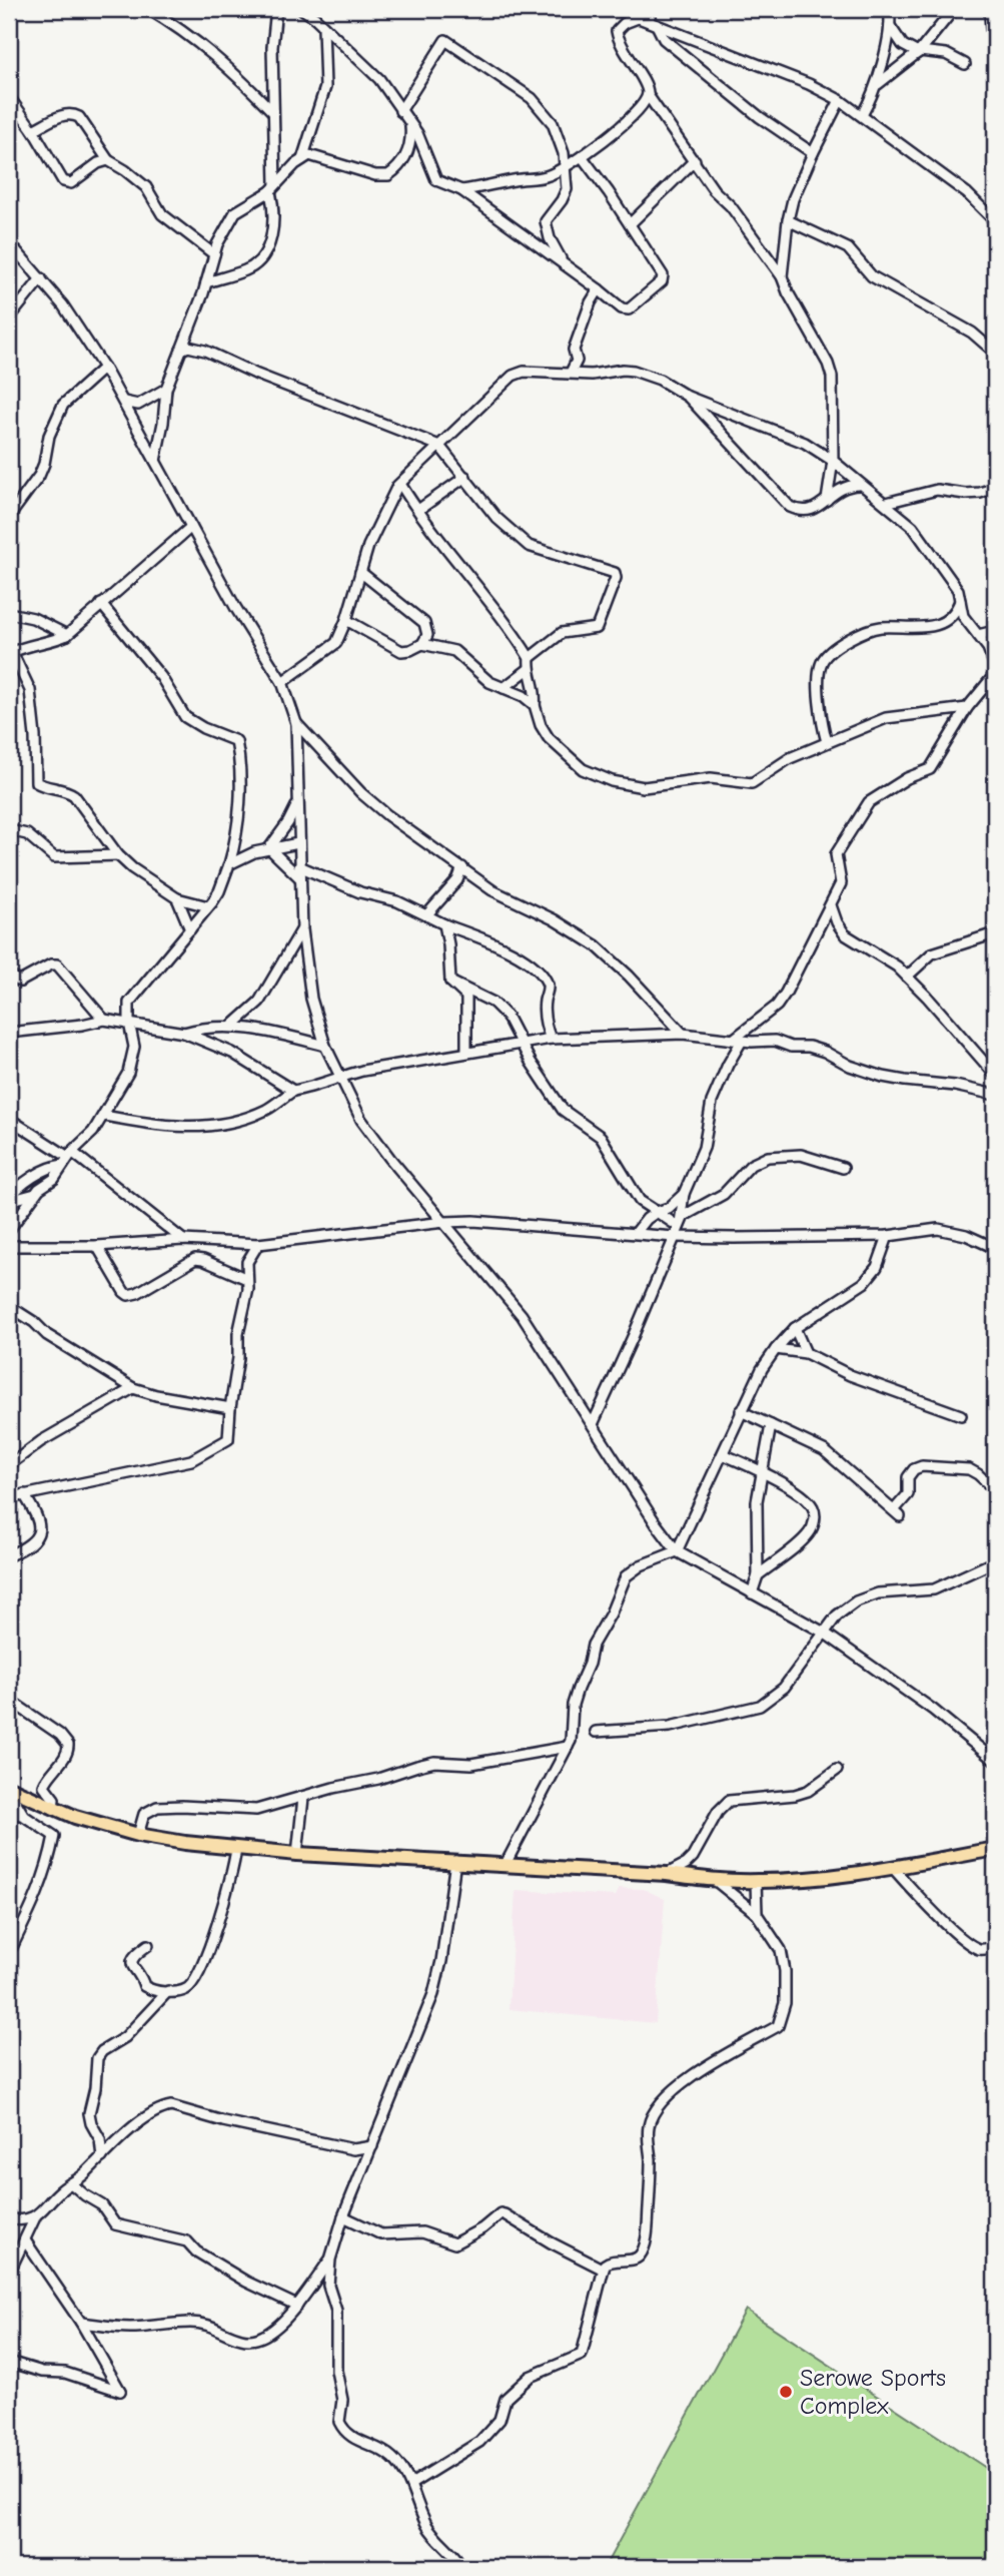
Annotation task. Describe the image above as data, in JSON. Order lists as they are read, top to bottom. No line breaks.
{"places":["Serowe Sports Complex"]}
